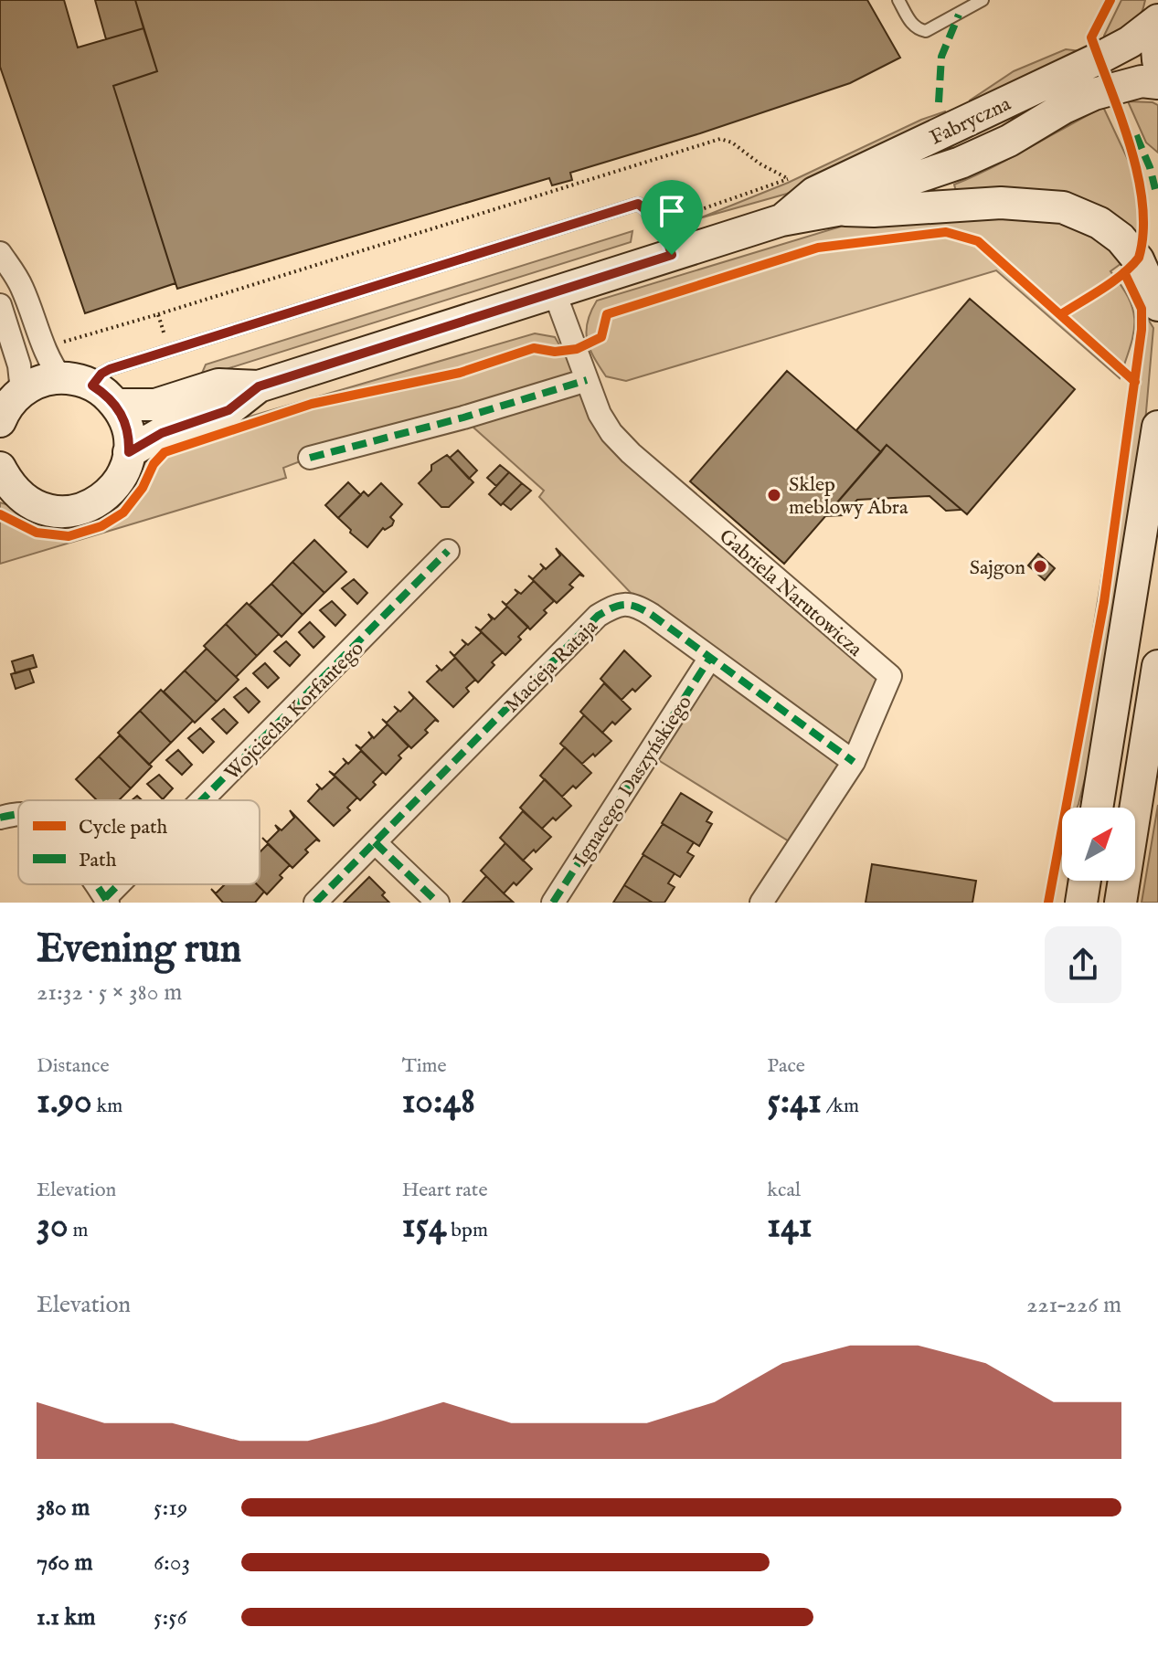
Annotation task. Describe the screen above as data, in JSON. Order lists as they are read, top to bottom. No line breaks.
{"streets":{"street":["Fabryczna","Gabriela Narutowicza","Macieja Rataja","Wojciecha Korfantego","Ignacego Daszyńskiego"]},"crossings":[["Fabryczna","Gabriela Narutowicza"],["Gabriela Narutowicza","Macieja Rataja"],["Macieja Rataja","Ignacego Daszyńskiego"]],"places":["Sklep meblowy Abra","Sajgon"],"legend":["Cycle path","Path"],"north":"top right","page":{"heading":["Evening run","21:32 · 5 × 380 m"],"stats":[["Distance","1.90 km"],["Time","10:48"],["Pace","5:41 /km"],["Elevation","30 m"],["Heart rate","154 bpm"],["kcal","141"]],"chart":["Elevation","221–226 m"],"list":[{"name":"380 m","note":"5:19"},{"name":"760 m","note":"6:03"},{"name":"1.1 km","note":"5:56"}]}}
